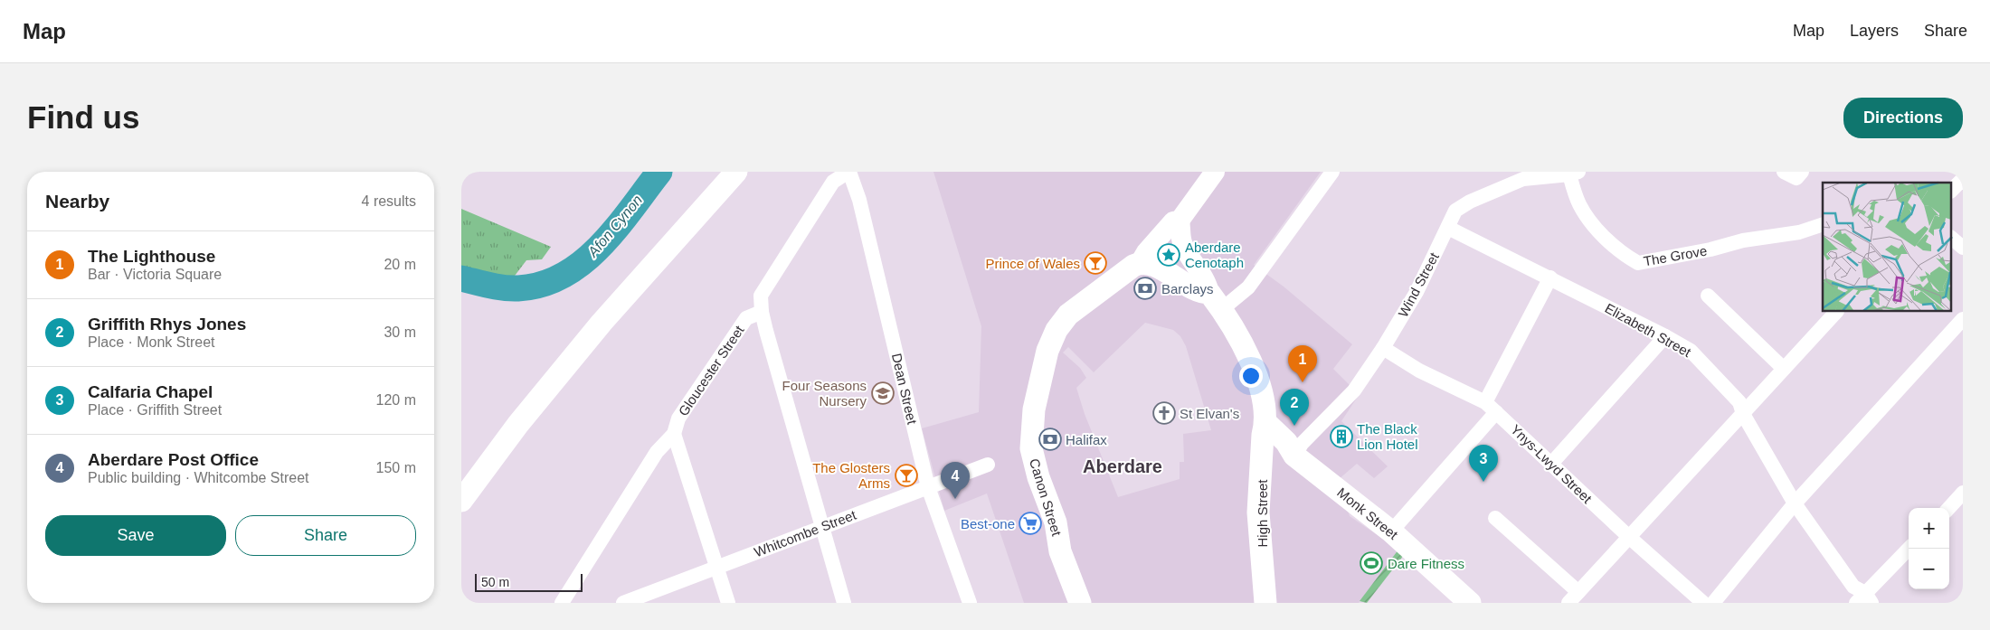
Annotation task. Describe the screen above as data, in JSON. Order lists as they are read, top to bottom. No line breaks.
{"streets":{"main road":["Canon Street","High Street","Monk Street"],"street":["The Grove","Wind Street","Elizabeth Street","Gloucester Street","Dean Street","Ynys-Lwyd Street","Whitcombe Street"]},"crossings":[["The Grove","Wind Street"],["Wind Street","Elizabeth Street"],["Wind Street","Ynys-Lwyd Street"],["Wind Street","Monk Street"],["Dean Street","Whitcombe Street"],["High Street","Monk Street"]],"districts":["Aberdare"],"water":["Afon Cynon"],"places":{"place":["Aberdare Cenotaph"],"bar":["Prince of Wales","The Glosters Arms"],"bank":["Barclays","Halifax"],"school or university":["Four Seasons Nursery"],"church":["St Elvan's"],"building":["The Black Lion Hotel"],"supermarket":["Best-one"],"sports":["Dare Fitness"]},"scale_bar":"50 m","page":{"header":"Map","nav":["Map","Layers","Share"],"buttons":["Directions",["Save","Share"]],"title":"Find us","heading":["Nearby","4 results"],"list":[{"mark":"1","name":"The Lighthouse","note":"Bar · Victoria Square","value":"20 m"},{"mark":"2","name":"Griffith Rhys Jones","note":"Place · Monk Street","value":"30 m"},{"mark":"3","name":"Calfaria Chapel","note":"Place · Griffith Street","value":"120 m"},{"mark":"4","name":"Aberdare Post Office","note":"Public building · Whitcombe Street","value":"150 m"}],"pins":["1","2","3","4"],"map_buttons":["+","−"],"scale":"50 m"}}
